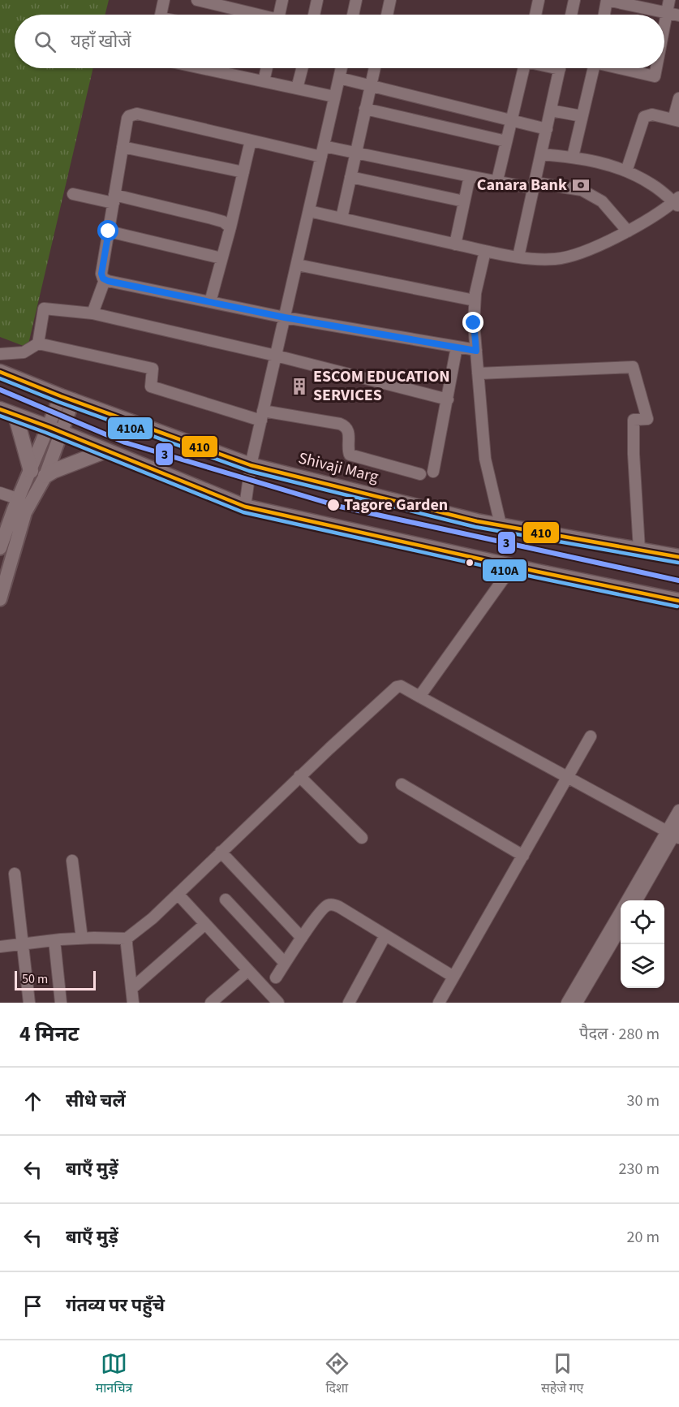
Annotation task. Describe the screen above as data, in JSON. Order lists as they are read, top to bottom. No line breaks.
{"streets":{"main road":["Shivaji Marg"]},"places":{"bank":["Canara Bank"],"building":["ESCOM EDUCATION SERVICES"],"other":["Tagore Garden"]},"lines":["transit line 410","transit line 410A","transit line 3"],"scale_bar":"50 m","page":{"search":"यहाँ खोजें","scale":"50 m","heading":["4 मिनट","पैदल · 280 m"],"list":[["सीधे चलें","30 m"],["बाएँ मुड़ें","230 m"],["बाएँ मुड़ें","20 m"],"गंतव्य पर पहुँचे"],"nav":["मानचित्र","दिशा","सहेजे गए"]}}
